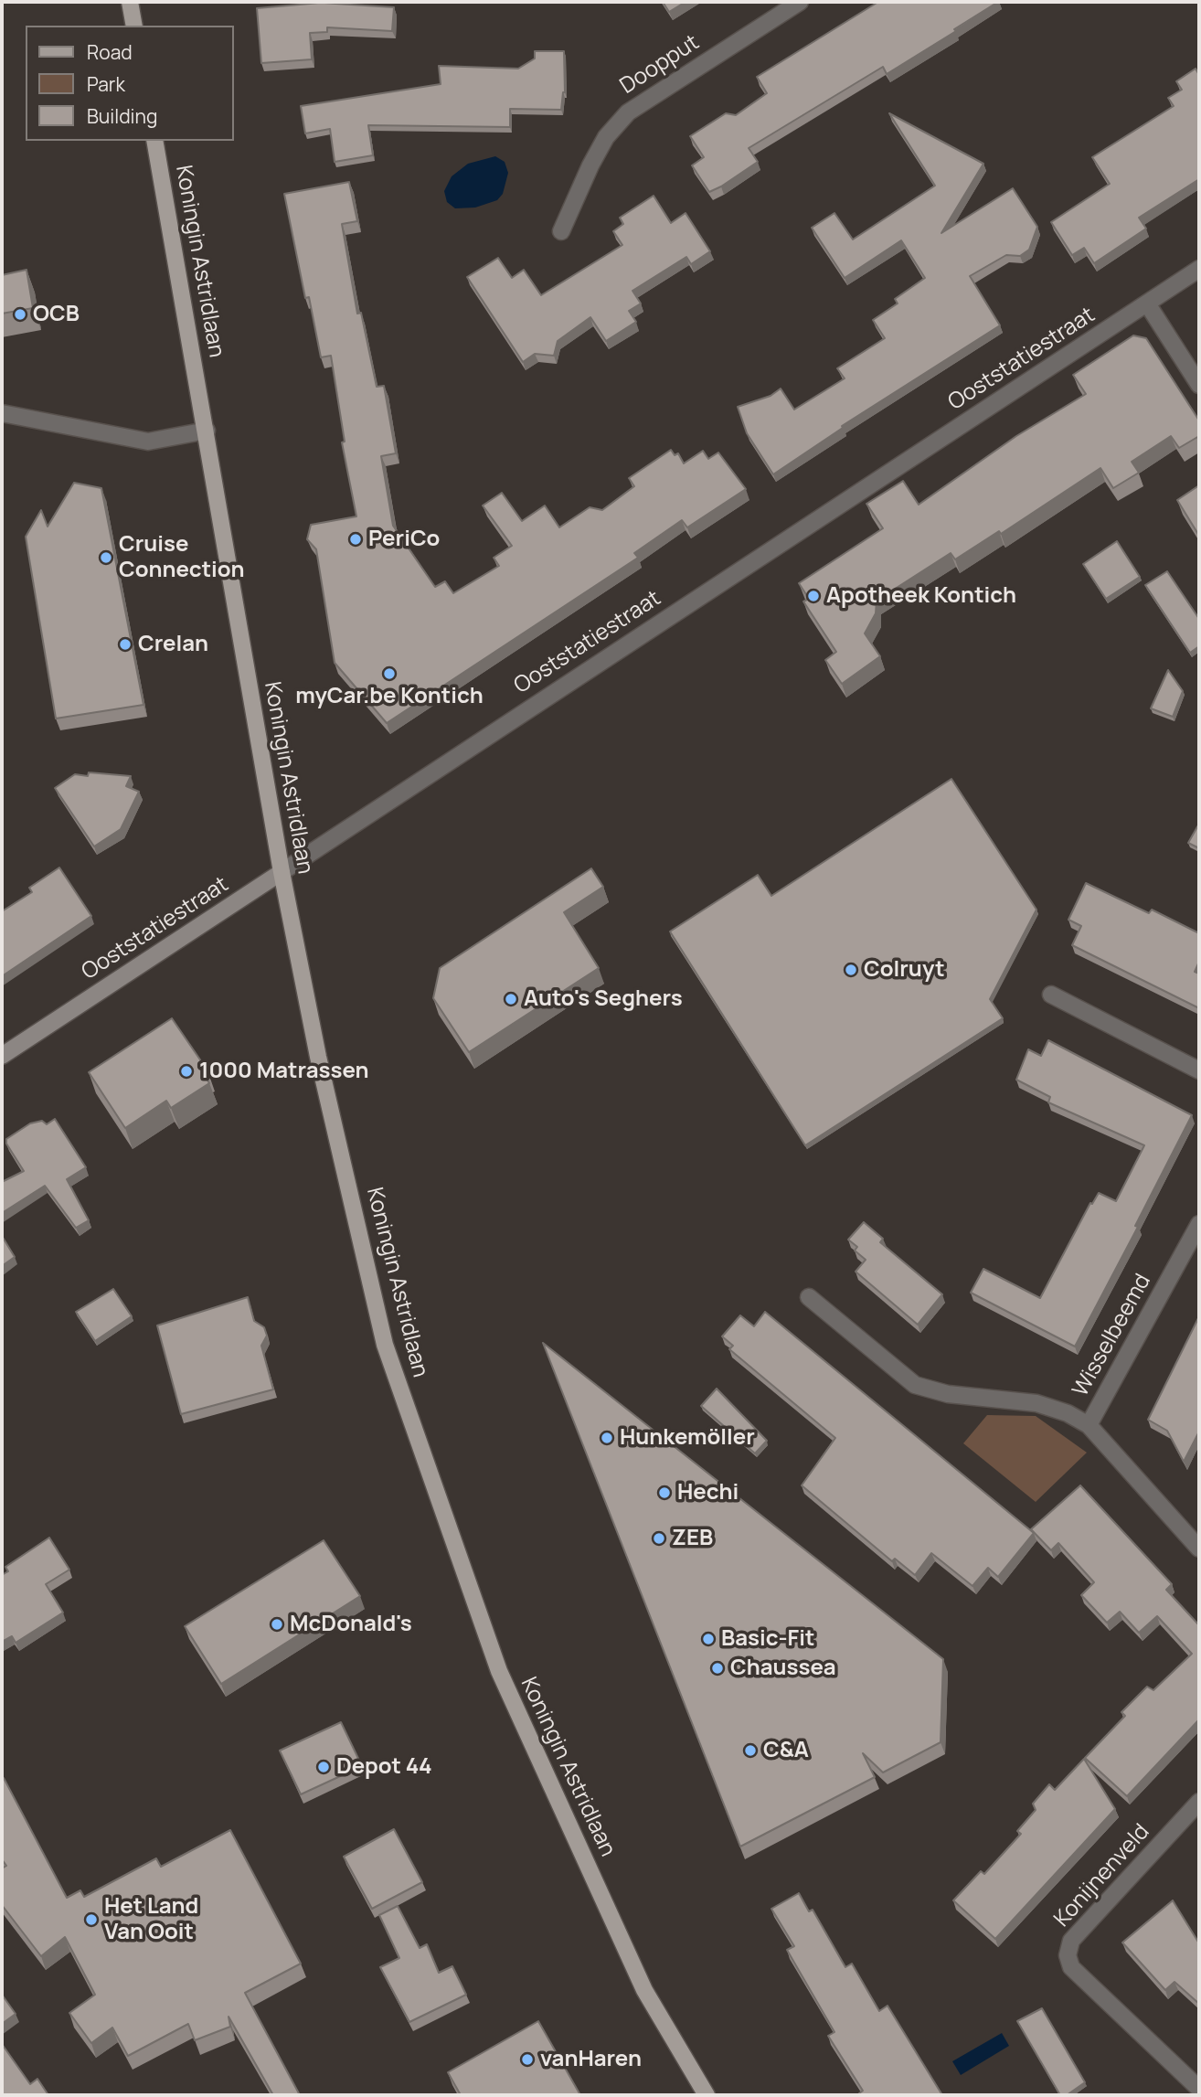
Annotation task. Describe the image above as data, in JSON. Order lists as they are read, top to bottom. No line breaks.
{"streets":{"main road":["Koningin Astridlaan"],"street":["Doopput","Ooststatiestraat","Wisselbeemd","Konijnenveld"]},"crossings":[["Koningin Astridlaan","Ooststatiestraat"]],"places":["OCB","PeriCo","Cruise Connection","Apotheek Kontich","Crelan","myCar.be Kontich","Colruyt","Auto's Seghers","1000 Matrassen","Hunkemöller","Hechi","ZEB","McDonald's","Basic-Fit","Chaussea","C&A","Depot 44","Het Land Van Ooit","vanHaren"],"legend":["Road","Park","Building"]}
